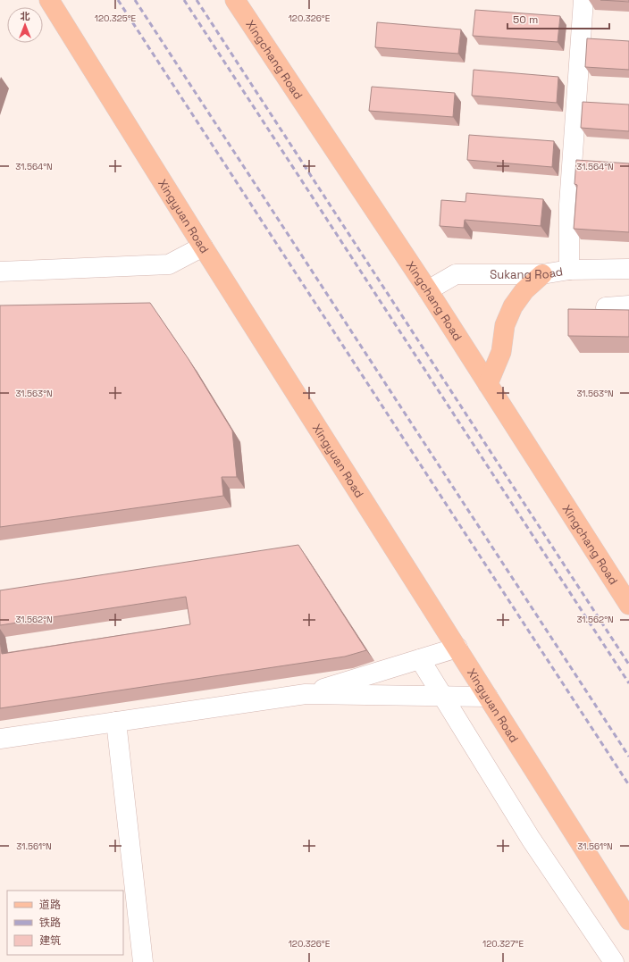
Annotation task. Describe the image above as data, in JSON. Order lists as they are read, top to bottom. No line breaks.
{"streets":{"main road":["Xingchang Road","Xingyuan Road"],"street":["Sukang Road"]},"crossings":[["Xingchang Road","Sukang Road"]],"legend":["道路","铁路","建筑"],"scale_bar":"50 m","north":"top","coordinates":["120.325°E","120.326°E","31.564°N","31.563°N","31.562°N","31.561°N","120.327°E"]}
